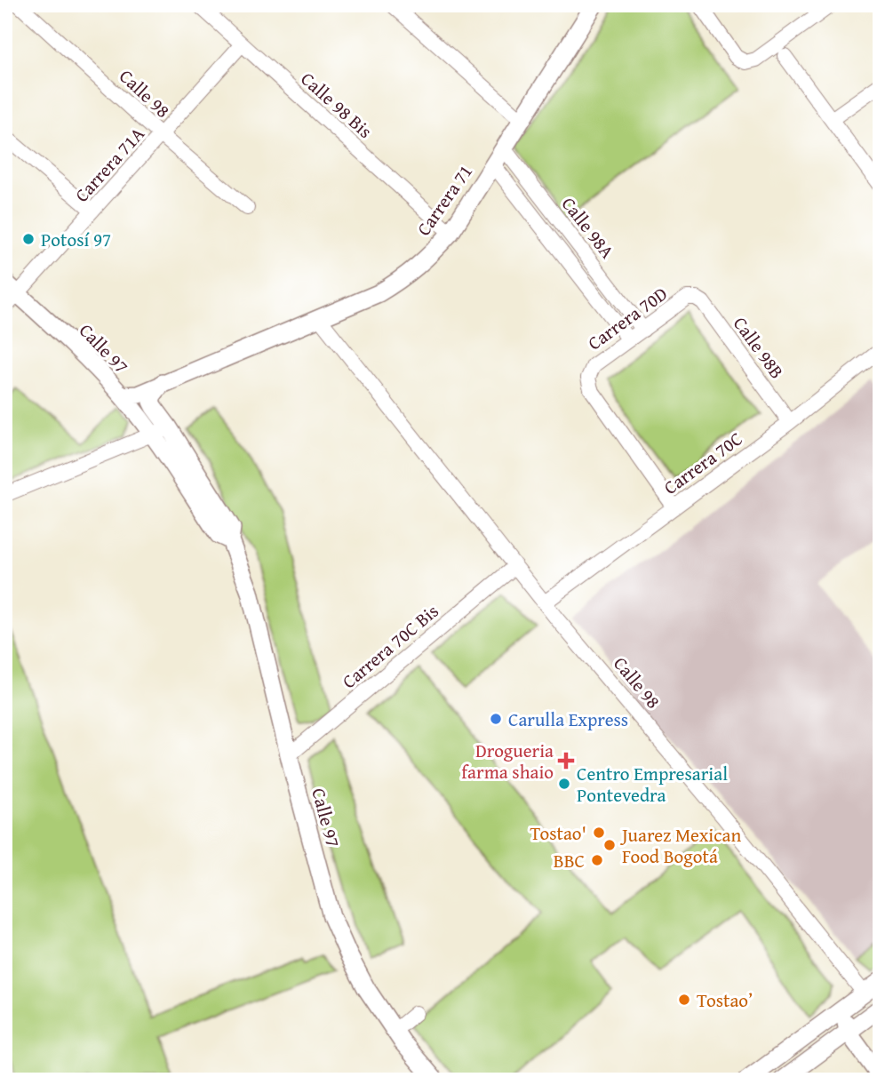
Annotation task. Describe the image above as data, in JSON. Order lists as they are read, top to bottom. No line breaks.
{"streets":{"street":["Calle 98","Calle 98 Bis","Carrera 71A","Carrera 71","Calle 98A","Carrera 70D","Calle 98B","Calle 97","Carrera 70C","Carrera 70C Bis"]},"crossings":[["Calle 98","Carrera 71A"],["Calle 98","Carrera 71"],["Calle 98","Carrera 70C"],["Calle 98","Carrera 70C Bis"],["Calle 98 Bis","Carrera 71A"],["Calle 98 Bis","Carrera 71"],["Carrera 71A","Calle 97"],["Carrera 71","Calle 98A"],["Carrera 71","Calle 97"],["Calle 98A","Carrera 70D"],["Carrera 70D","Calle 98B"],["Carrera 70D","Carrera 70C"],["Calle 98B","Carrera 70C"],["Calle 97","Carrera 70C Bis"]],"places":{"other":["Potosí 97","Carulla Express","Centro Empresarial Pontevedra","Tostao'","Juarez Mexican Food Bogotá","BBC","Tostao’"],"health":["Drogueria farma shaio"]}}
